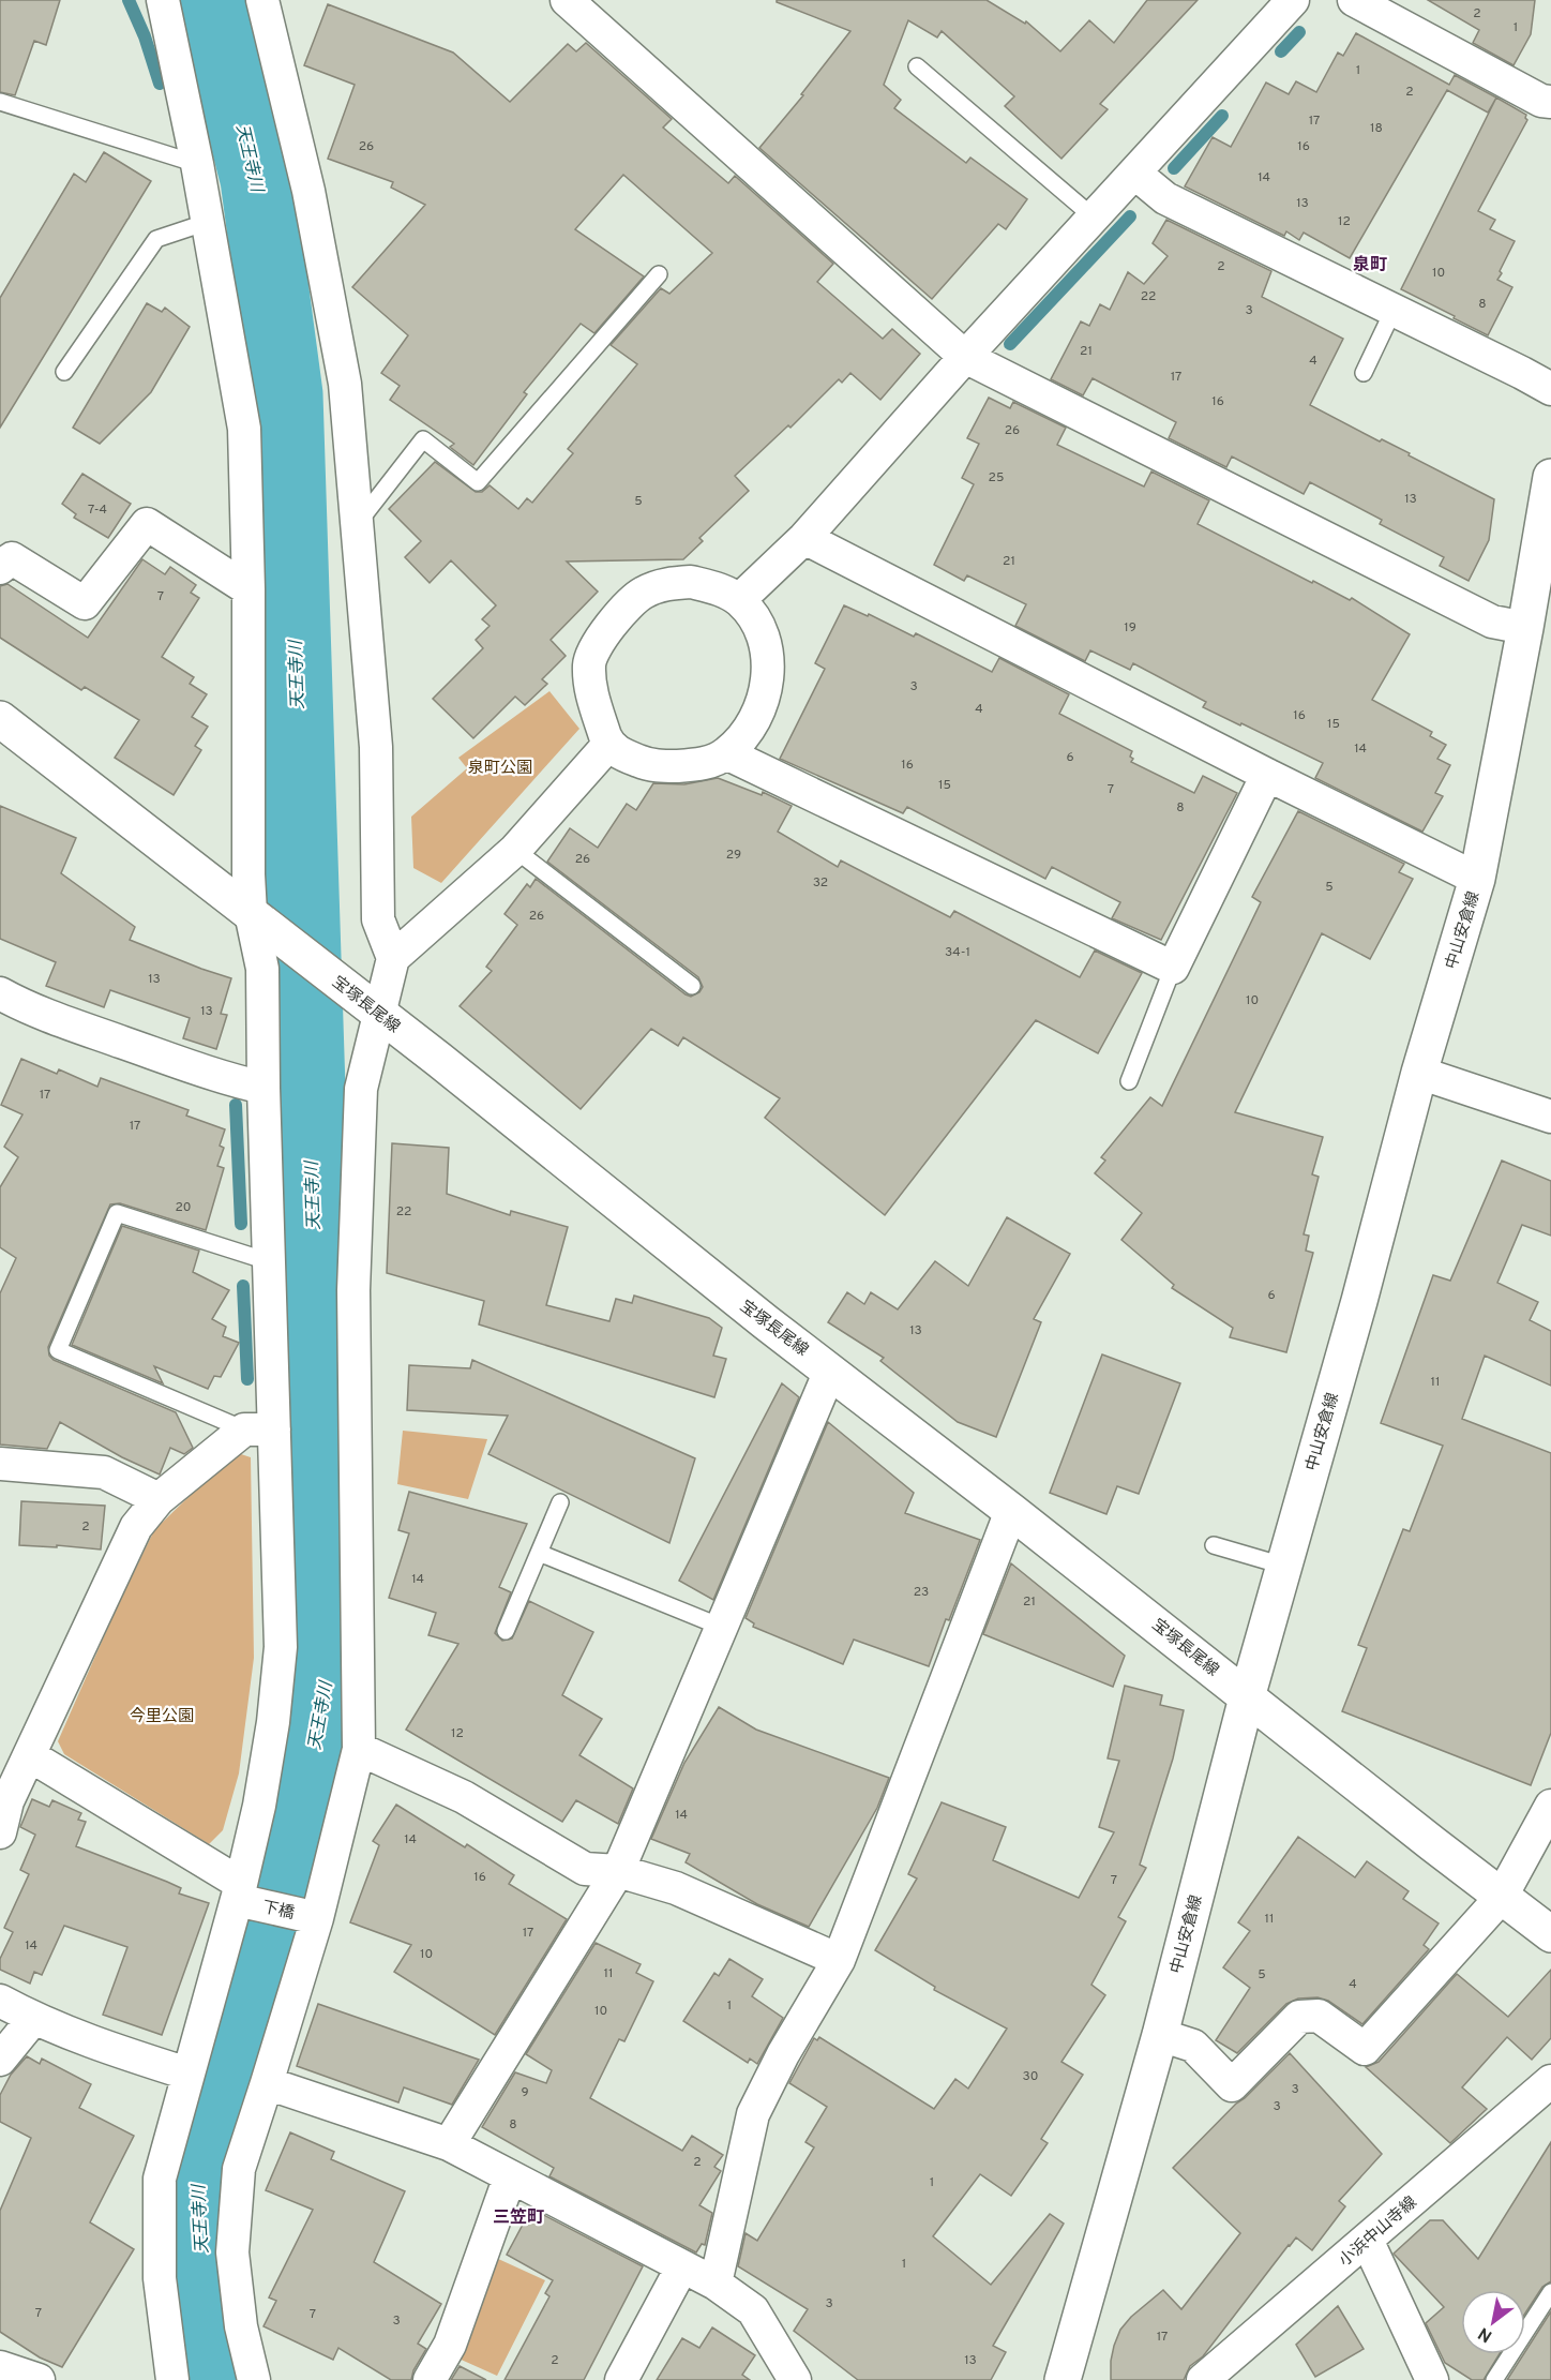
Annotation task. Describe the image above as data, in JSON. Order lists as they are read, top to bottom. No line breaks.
{"streets":{"street":["中山安倉線","宝塚長尾線","下橋","小浜中山寺線"]},"crossings":[["中山安倉線","宝塚長尾線"]],"districts":["泉町","三笠町"],"water":["天王寺川"],"parks":["泉町公園","今里公園"],"house_numbers":["2","1","1","2","17","18","26","16","14","13","12","2","10","22","8","3","21","4","17","16","26","25","13","5","7-4","21","7","19","3","4","16","15","14","6","16","15","7","8","29","26","32","5","26","34-1","13","10","13","17","17","20","22","6","13","11","2","14","23","21","12","14","14","16","7","11","17","14","10","11","5","4","1","10","30","3","9","3","8","2","1","1","3","7","7","3","17","2","13"],"north":"bottom left"}
